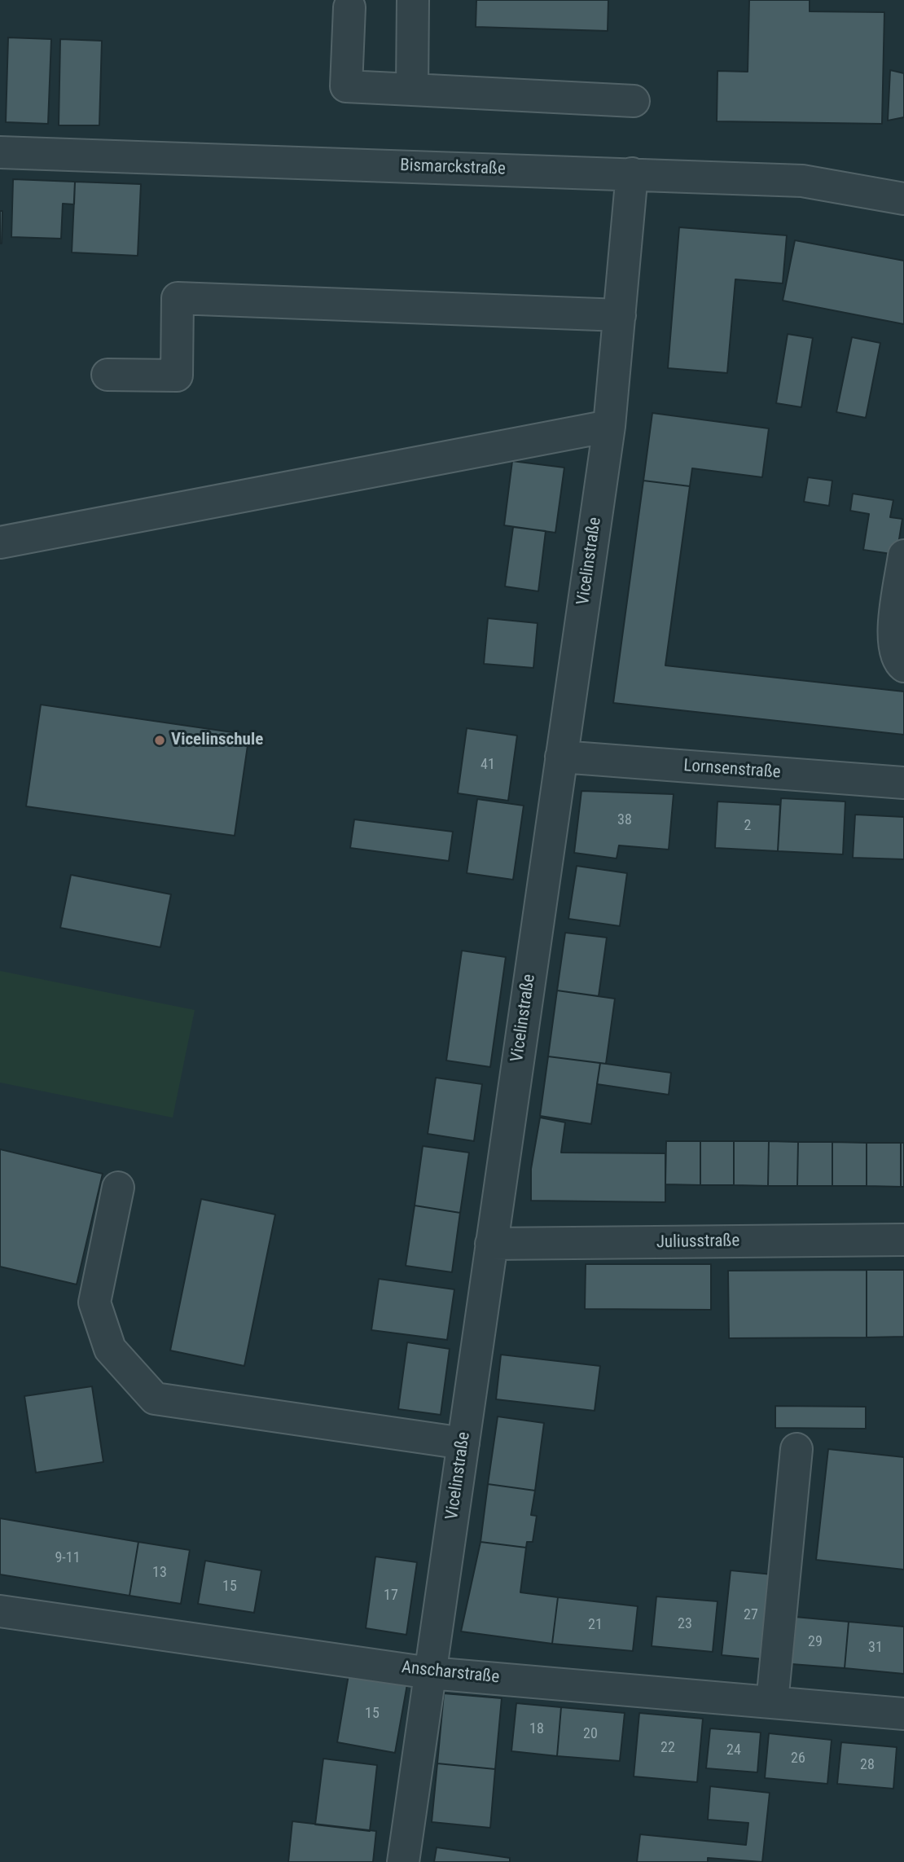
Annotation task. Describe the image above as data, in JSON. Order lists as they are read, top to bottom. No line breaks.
{"streets":{"street":["Bismarckstraße","Vicelinstraße","Lornsenstraße","Juliusstraße","Anscharstraße"]},"crossings":[["Bismarckstraße","Vicelinstraße"],["Vicelinstraße","Lornsenstraße"],["Vicelinstraße","Juliusstraße"],["Vicelinstraße","Anscharstraße"]],"places":["Vicelinschule"],"house_numbers":["41","38","2","9-11","13","15","17","27","23","21","29","31","15","18","20","22","24","26","28"]}
